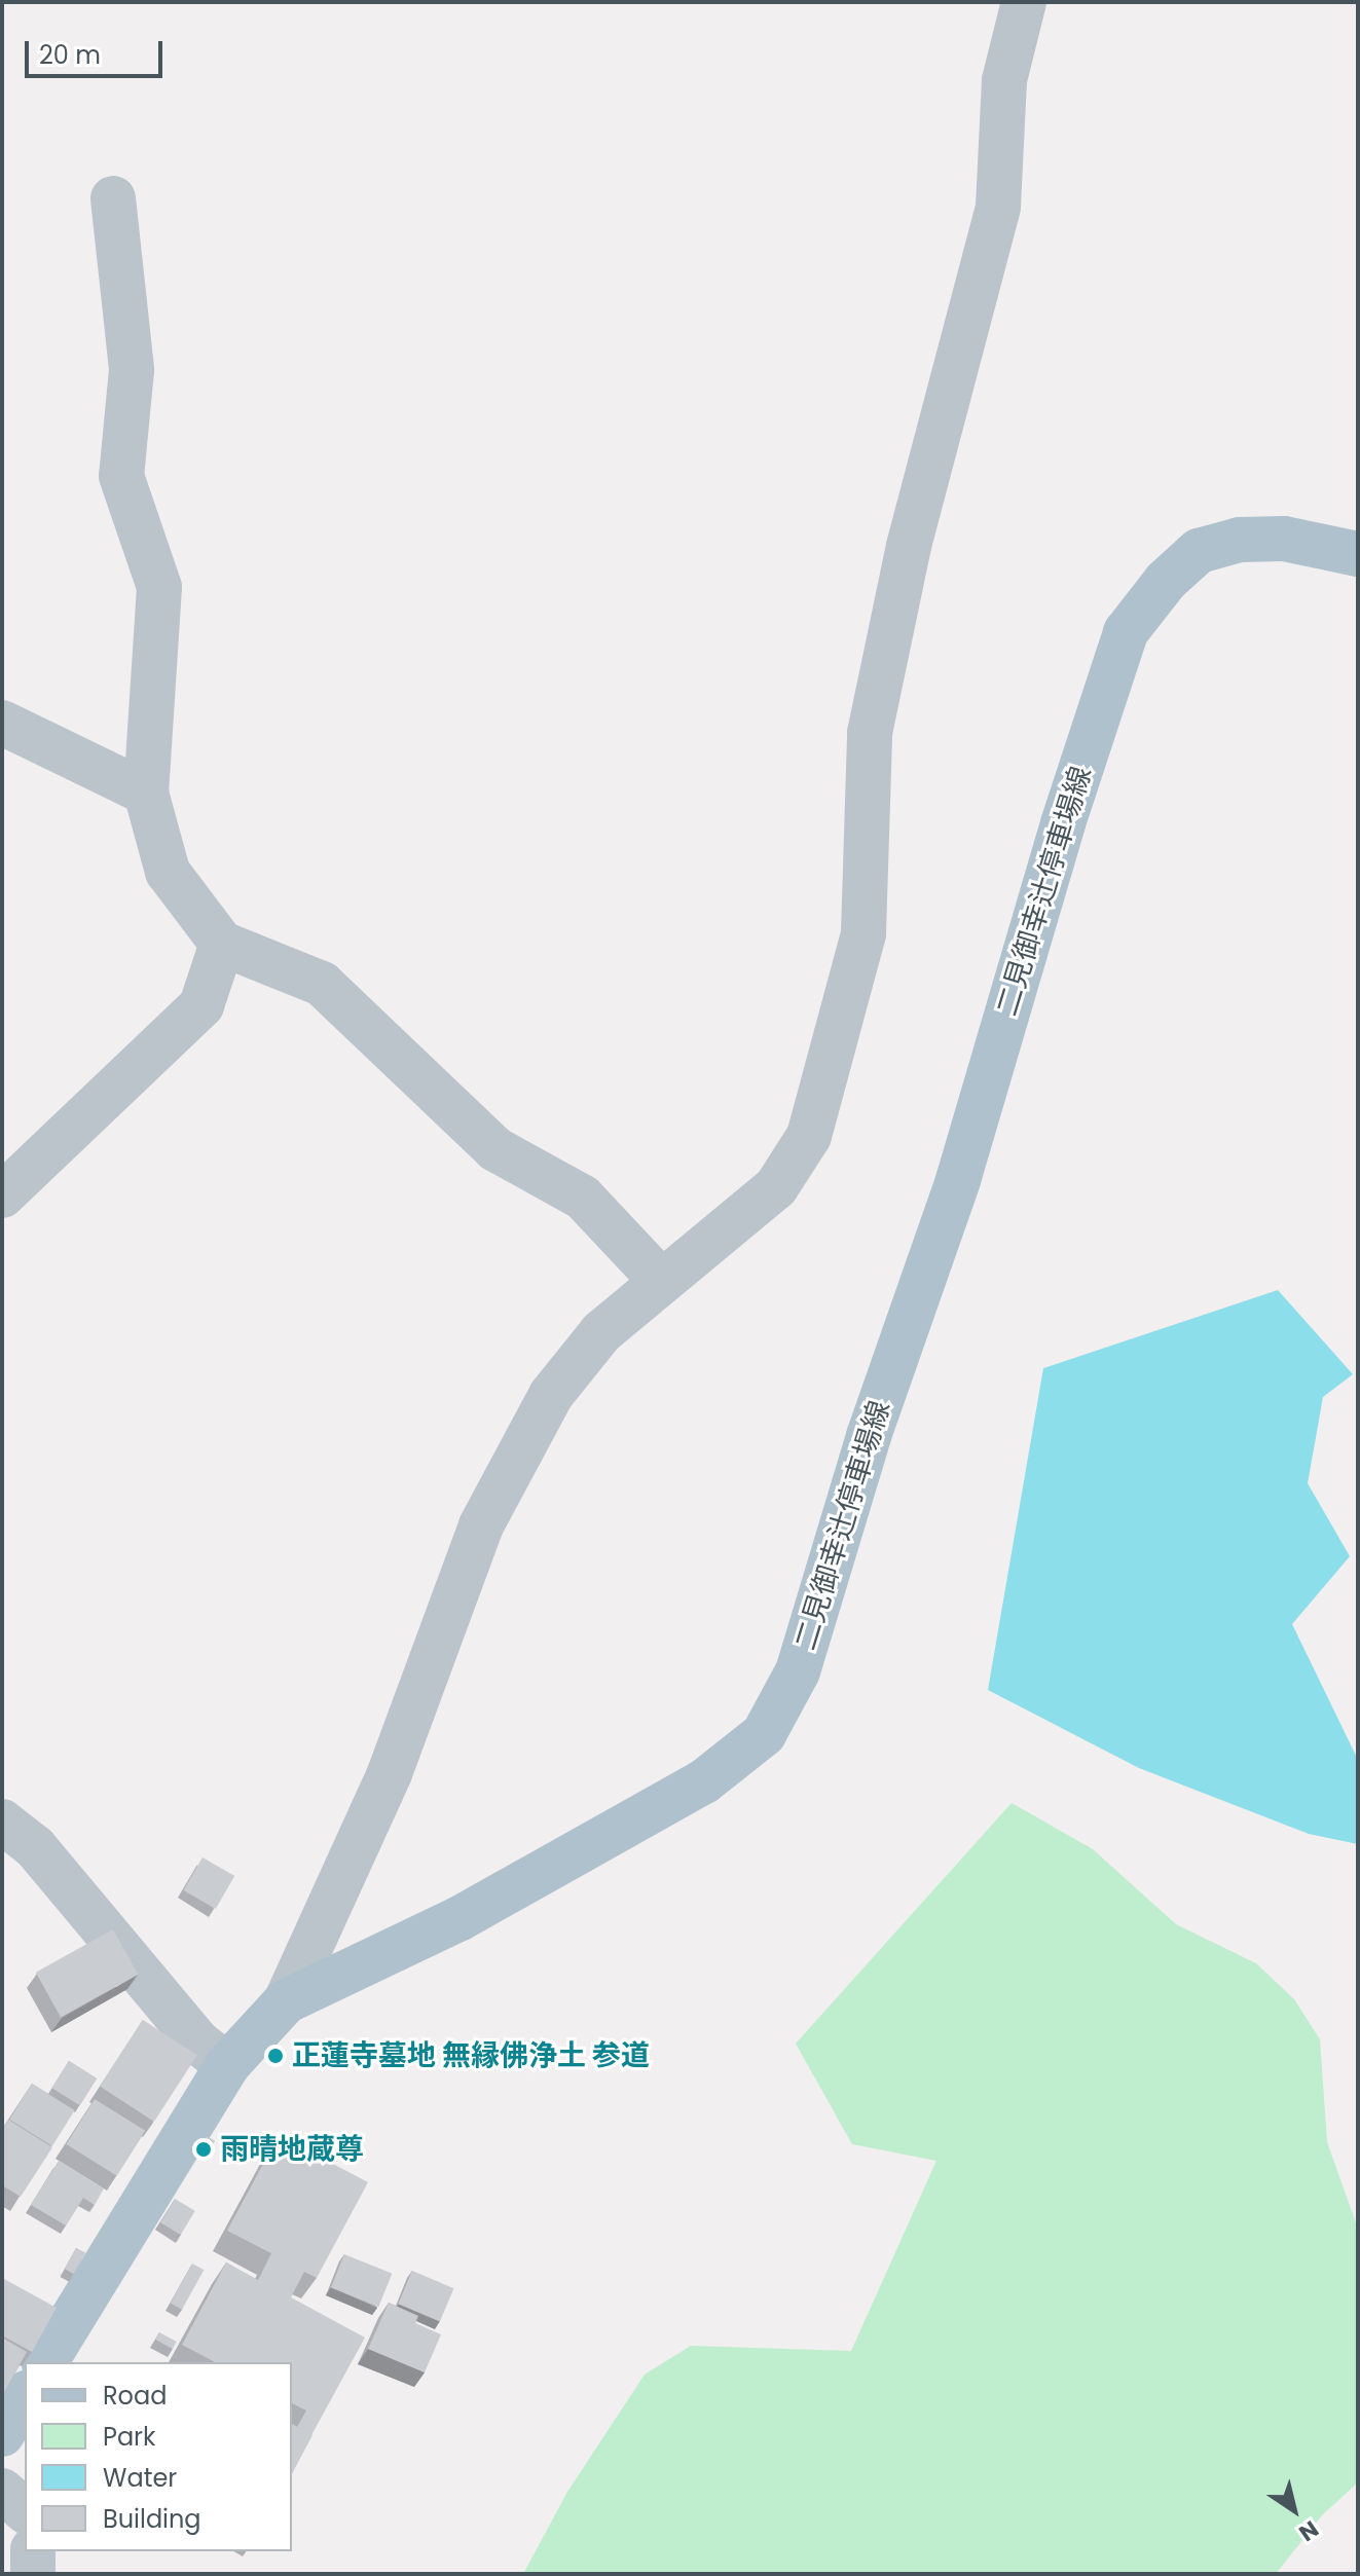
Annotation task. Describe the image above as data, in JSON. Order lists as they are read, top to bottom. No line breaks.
{"streets":{"main road":["二見御幸辻停車場線"]},"places":["正蓮寺墓地 無縁佛浄土 参道","雨晴地蔵尊"],"legend":["Road","Park","Water","Building"],"scale_bar":"20 m","north":"bottom right"}
